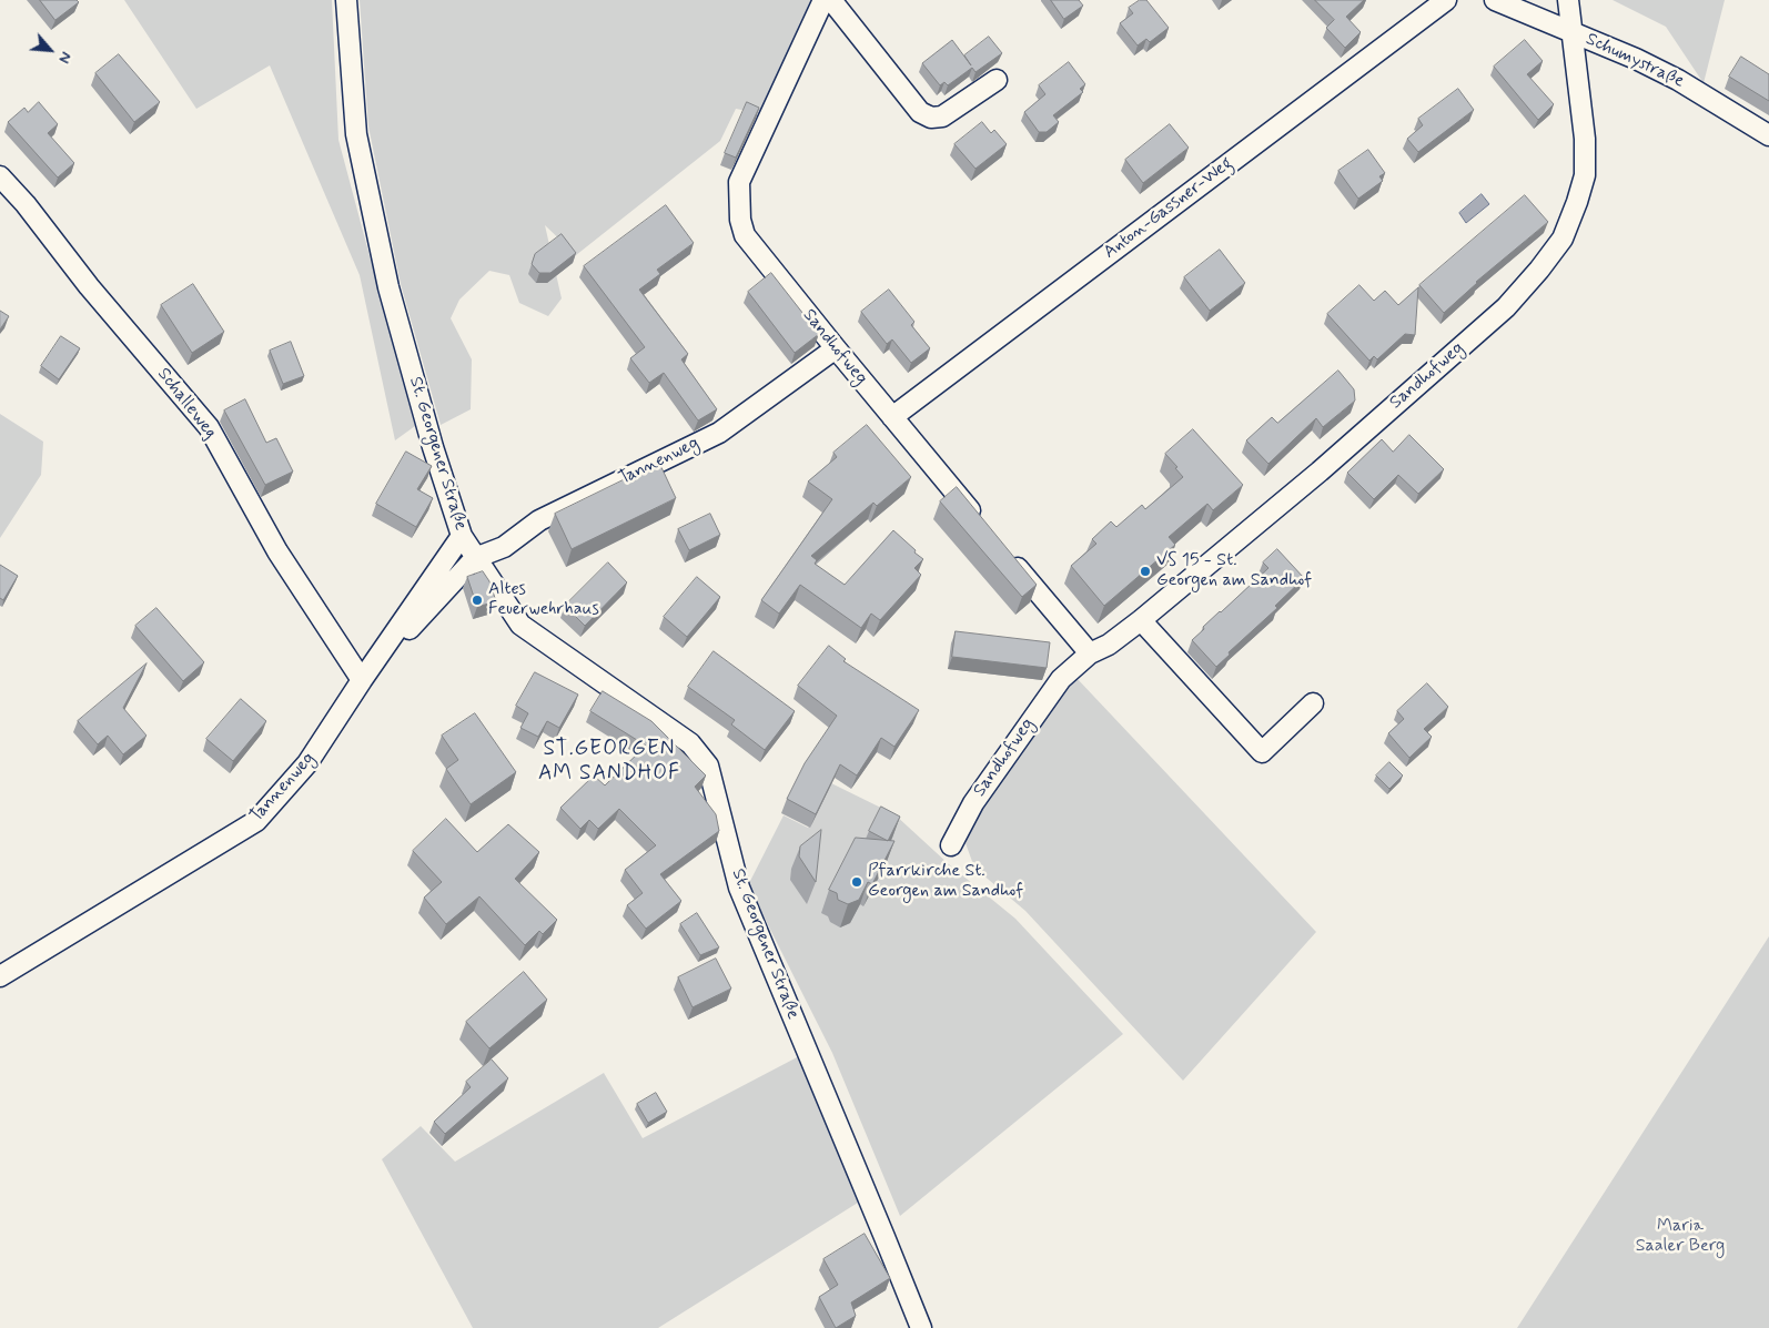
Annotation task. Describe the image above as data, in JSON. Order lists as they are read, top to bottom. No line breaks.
{"streets":{"street":["Schumystraße","Anton-Gassner-Weg","Sandhofweg","Schalleweg","St. Georgener Straße","Tannenweg"]},"crossings":[["Schumystraße","Sandhofweg"],["Anton-Gassner-Weg","Sandhofweg"],["Sandhofweg","Tannenweg"],["Schalleweg","Tannenweg"],["St. Georgener Straße","Tannenweg"]],"districts":["ST.GEORGEN AM SANDHOF"],"parks":["Maria Saaler Berg"],"places":["VS 15 - St. Georgen am Sandhof","Altes Feuerwehrhaus","Pfarrkirche St. Georgen am Sandhof"],"north":"bottom right"}
